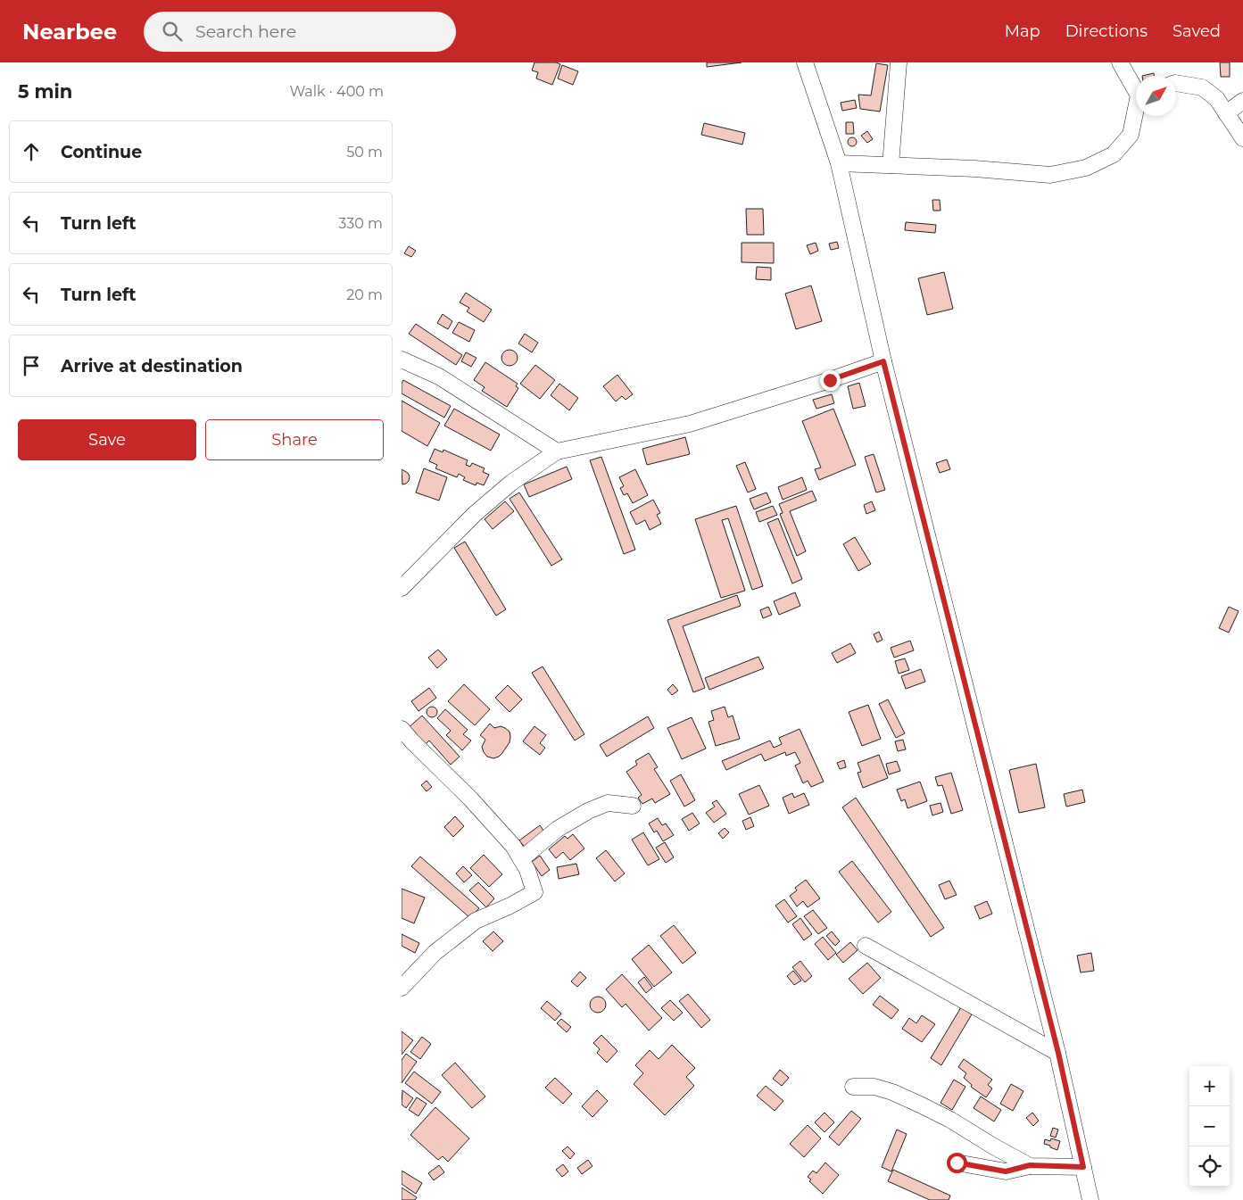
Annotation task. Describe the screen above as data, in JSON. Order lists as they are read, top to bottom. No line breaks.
{"north":"top right","page":{"header":"Nearbee","search":"Search here","nav":["Map","Directions","Saved"],"heading":["5 min","Walk · 400 m"],"list":[["Continue","50 m"],["Turn left","330 m"],["Turn left","20 m"],"Arrive at destination"],"buttons":["Save","Share"],"map_buttons":["+","−"]}}
